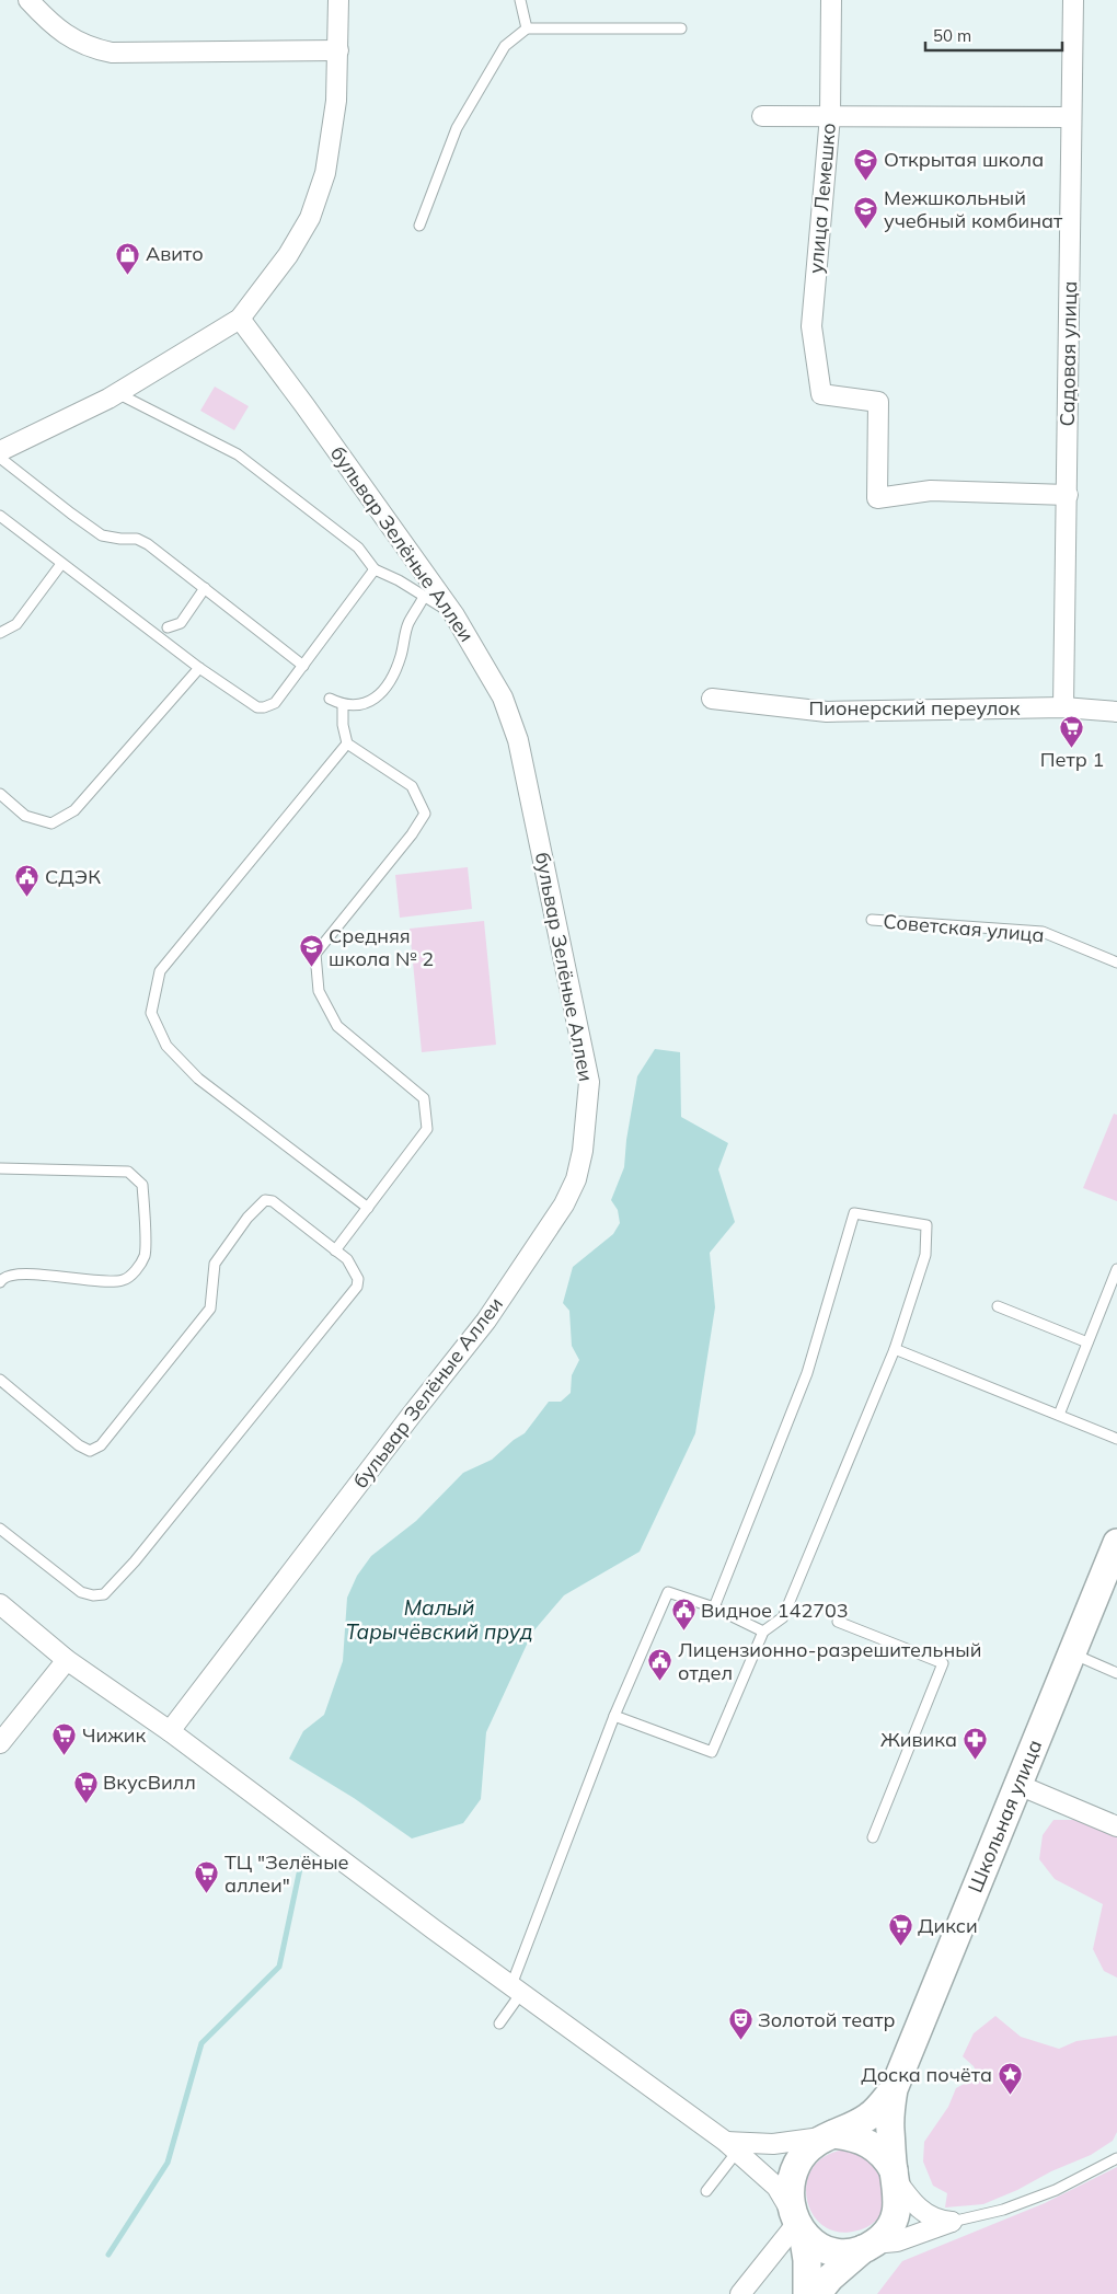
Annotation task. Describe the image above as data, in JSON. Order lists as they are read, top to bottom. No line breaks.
{"streets":{"main road":["Школьная улица"],"street":["улица Лемешко","Садовая улица","бульвар Зелёные Аллеи","Пионерский переулок"],"lane":["Советская улица"]},"crossings":[["улица Лемешко","Садовая улица"],["Садовая улица","Пионерский переулок"]],"water":["Малый Тарычёвский пруд"],"places":{"school or university":["Открытая школа","Межшкольный учебный комбинат","Средняя школа № 2"],"shop":["Авито"],"supermarket":["Петр 1","Чижик","ВкусВилл","ТЦ \"Зелёные аллеи\"","Дикси"],"public building":["СДЭК","Видное 142703","Лицензионно-разрешительный отдел"],"pharmacy":["Живика"],"theatre":["Золотой театр"],"place":["Доска почёта"]},"scale_bar":"50 m"}
